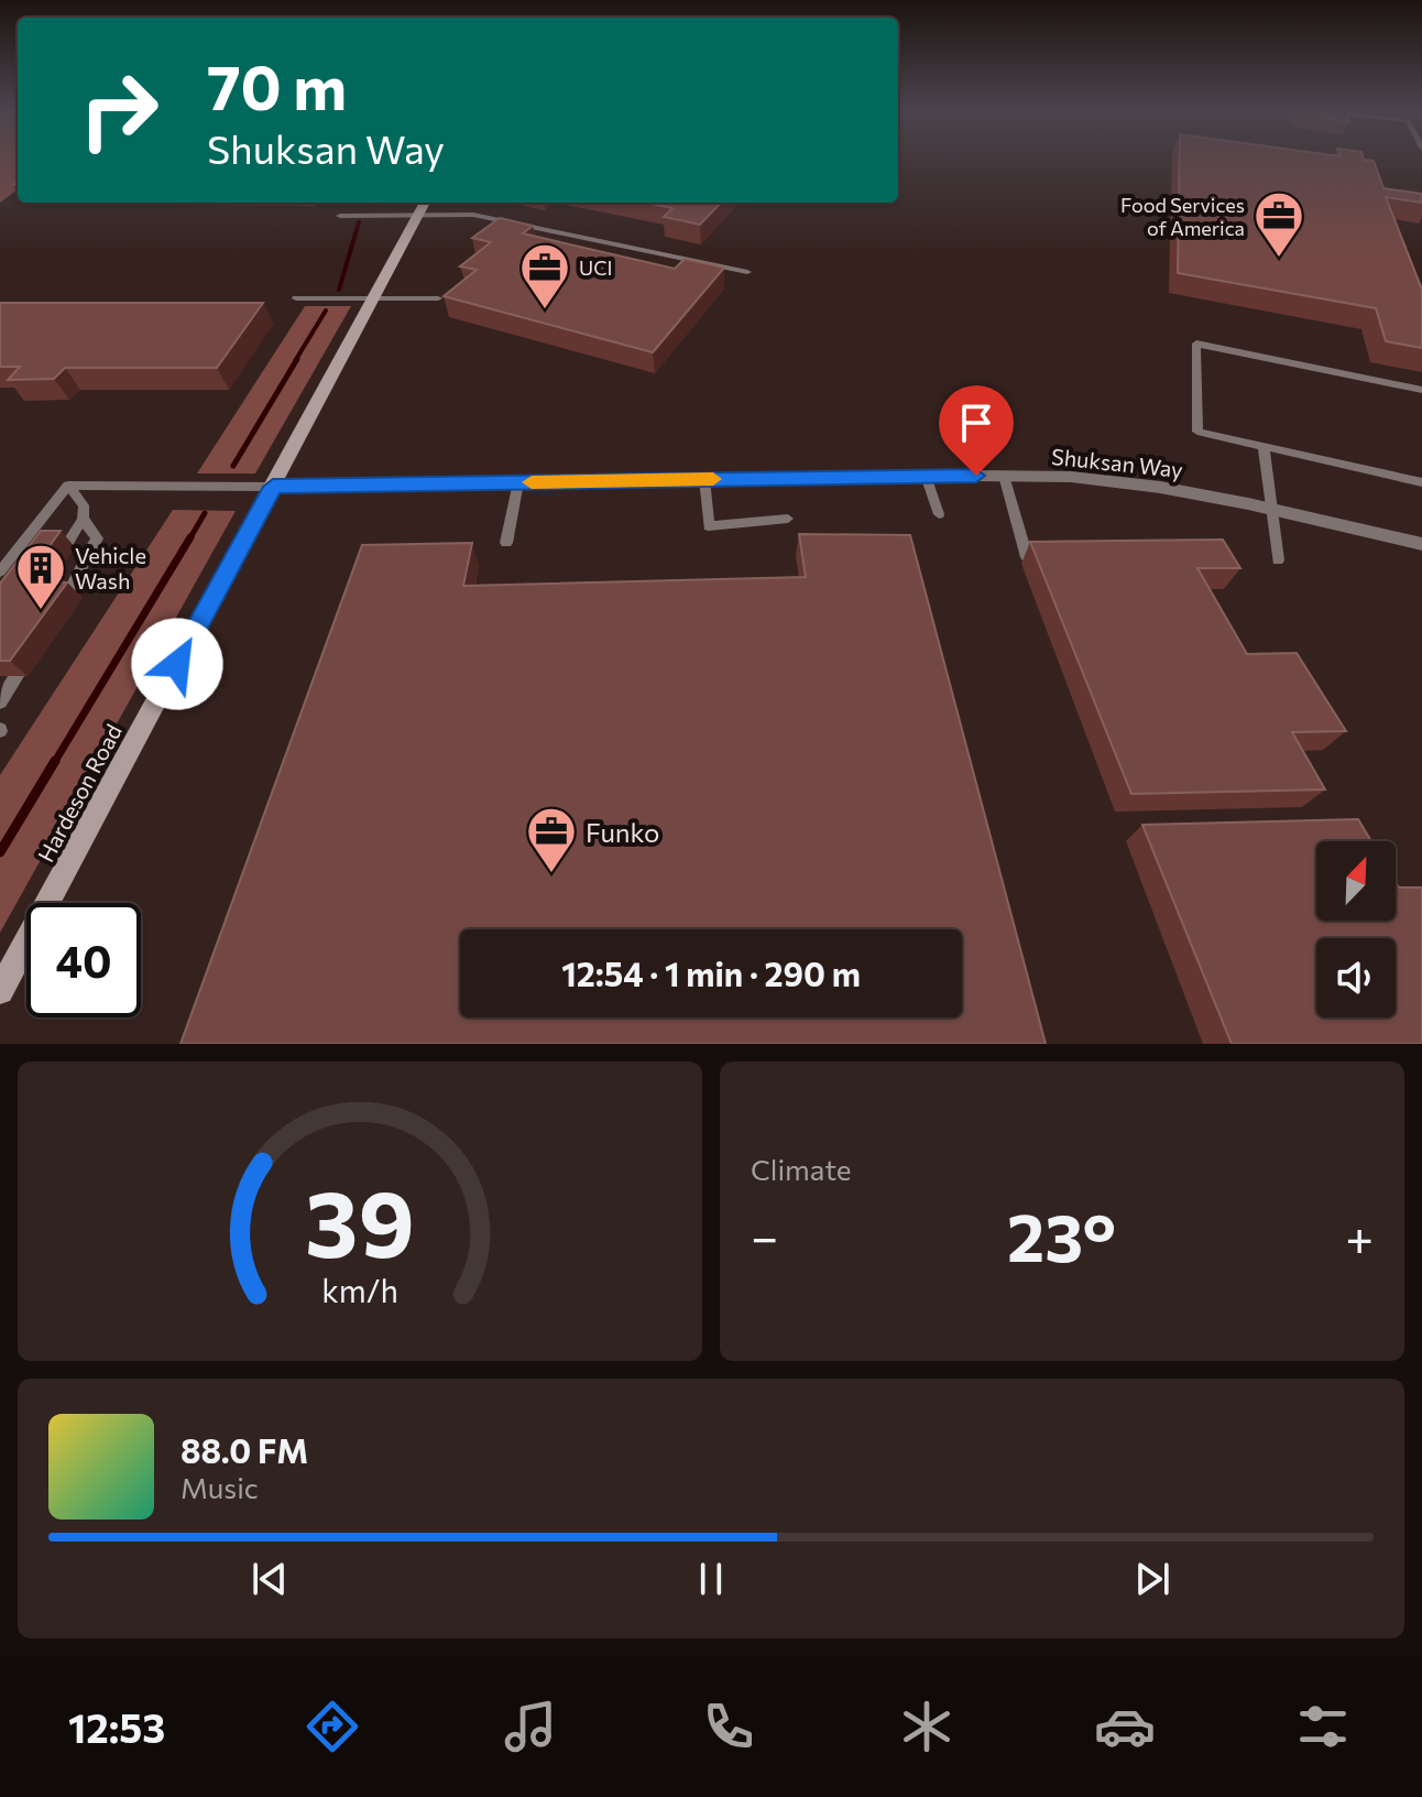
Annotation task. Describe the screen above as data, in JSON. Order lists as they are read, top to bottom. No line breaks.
{"streets":{"street":["Shuksan Way","Hardeson Road"]},"crossings":[["Shuksan Way","Hardeson Road"]],"places":{"office":["Food Services of America","UCI","Funko"],"building":["Vehicle Wash"]},"north":"top right","page":{"turn":["70 m","Shuksan Way"],"limit":"40","trip":"12:54 · 1 min · 290 m","tile":"Climate","heat":["−","23°","+"],"song":["88.0 FM","Music"],"tabs":"12:53","gauge":["39","km/h"]}}
